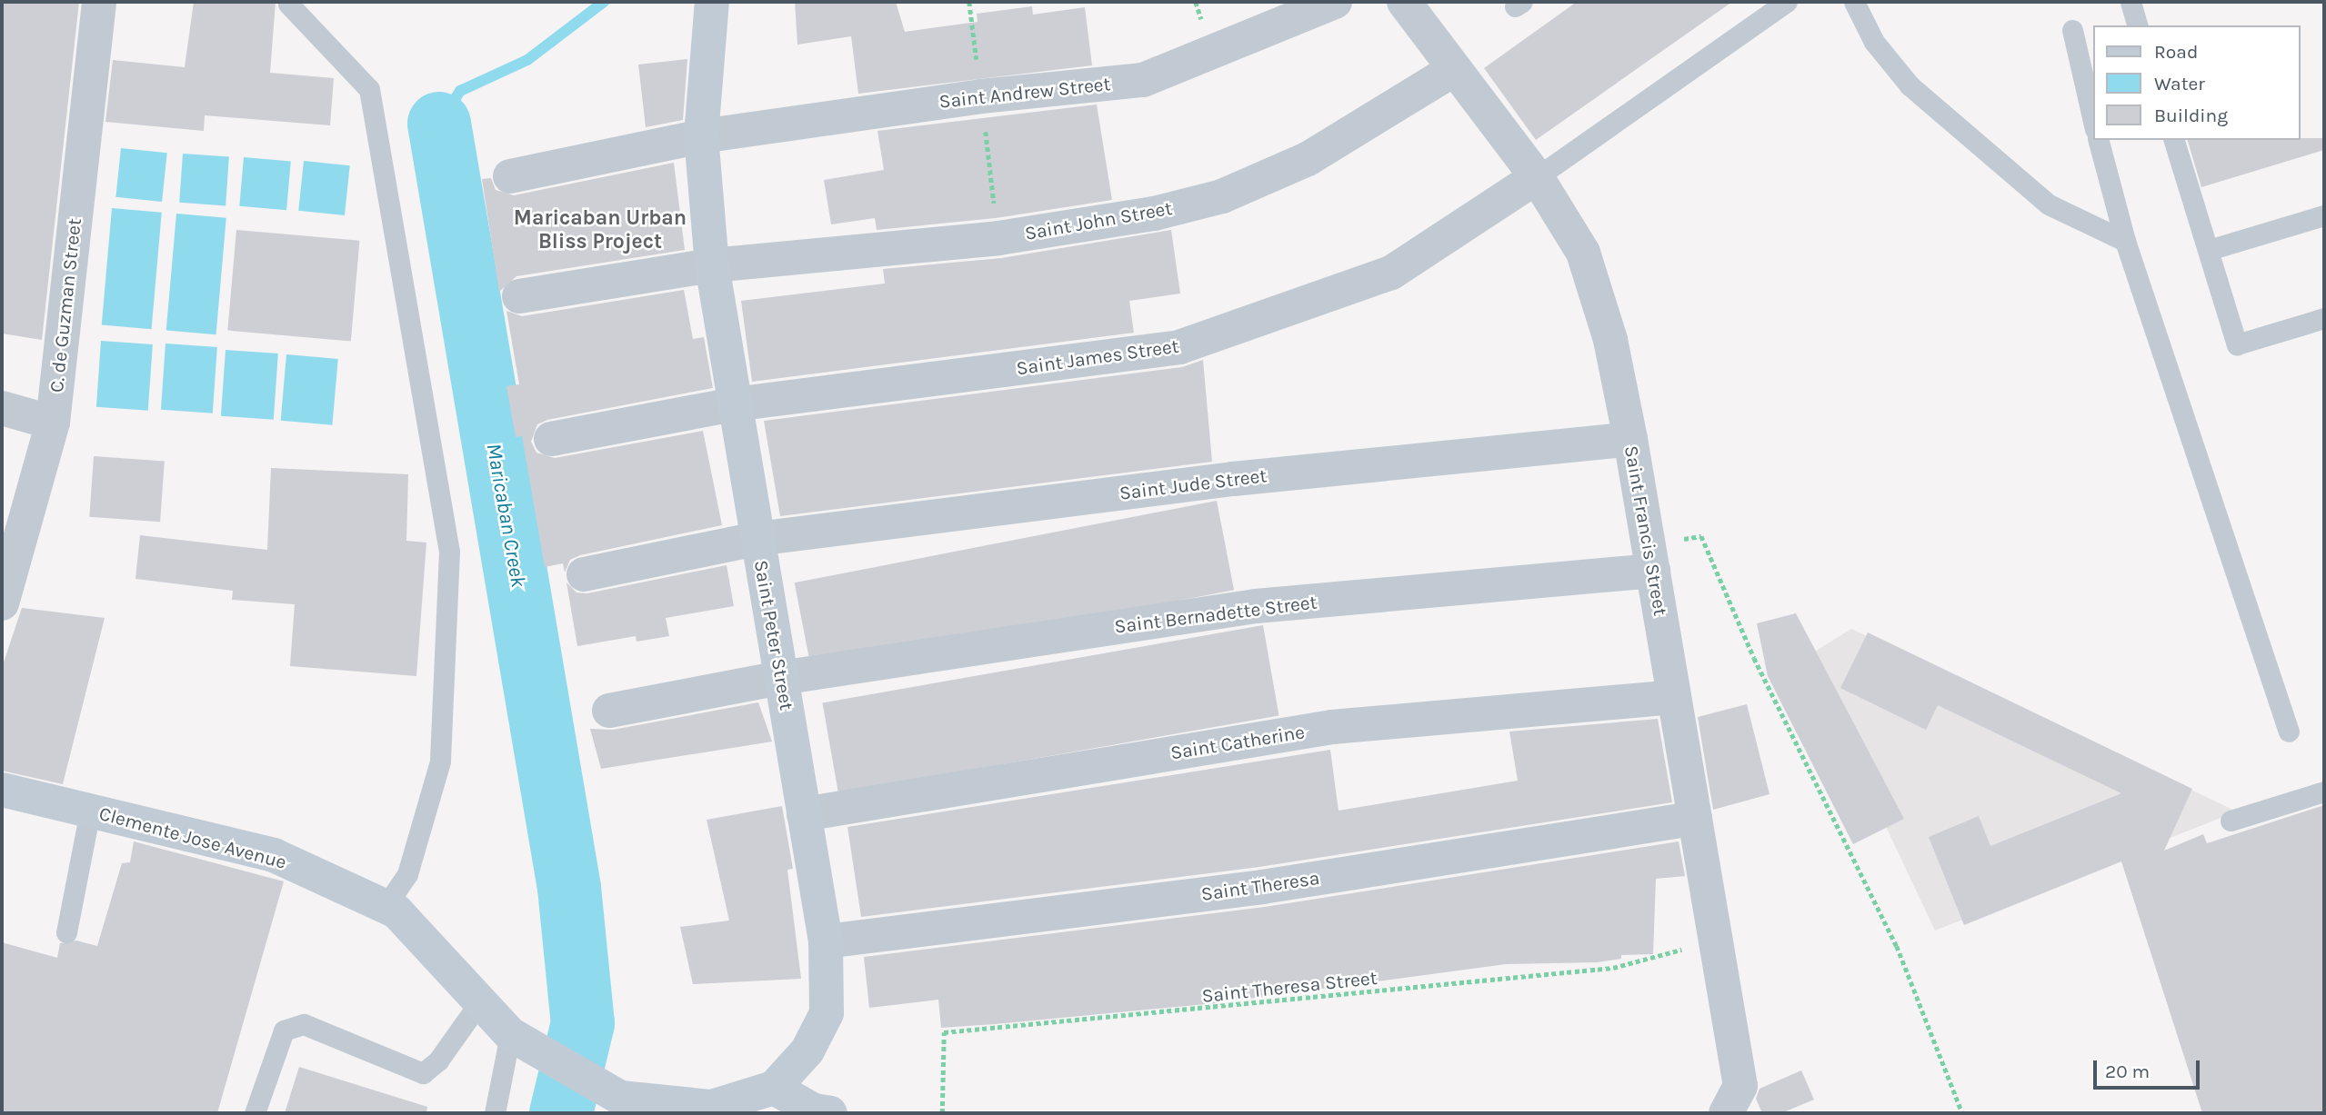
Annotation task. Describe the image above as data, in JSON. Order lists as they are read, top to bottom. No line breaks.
{"streets":{"street":["Saint Andrew Street","Saint John Street","C. de Guzman Street","Saint James Street","Saint Jude Street","Saint Francis Street","Saint Bernadette Street","Saint Peter Street","Saint Catherine","Clemente Jose Avenue","Saint Theresa"],"path":["Saint Theresa Street"]},"crossings":[["Saint Andrew Street","Saint Peter Street"],["Saint John Street","Saint Francis Street"],["Saint John Street","Saint Peter Street"],["Saint James Street","Saint Francis Street"],["Saint James Street","Saint Peter Street"],["Saint Jude Street","Saint Francis Street"],["Saint Jude Street","Saint Peter Street"],["Saint Francis Street","Saint Bernadette Street"],["Saint Francis Street","Saint Catherine"],["Saint Francis Street","Saint Theresa"],["Saint Francis Street","Saint Theresa Street"],["Saint Bernadette Street","Saint Peter Street"],["Saint Peter Street","Saint Catherine"],["Saint Peter Street","Saint Theresa"]],"districts":["Maricaban Urban Bliss Project"],"water":["Maricaban Creek"],"legend":["Road","Water","Building"],"scale_bar":"20 m"}
